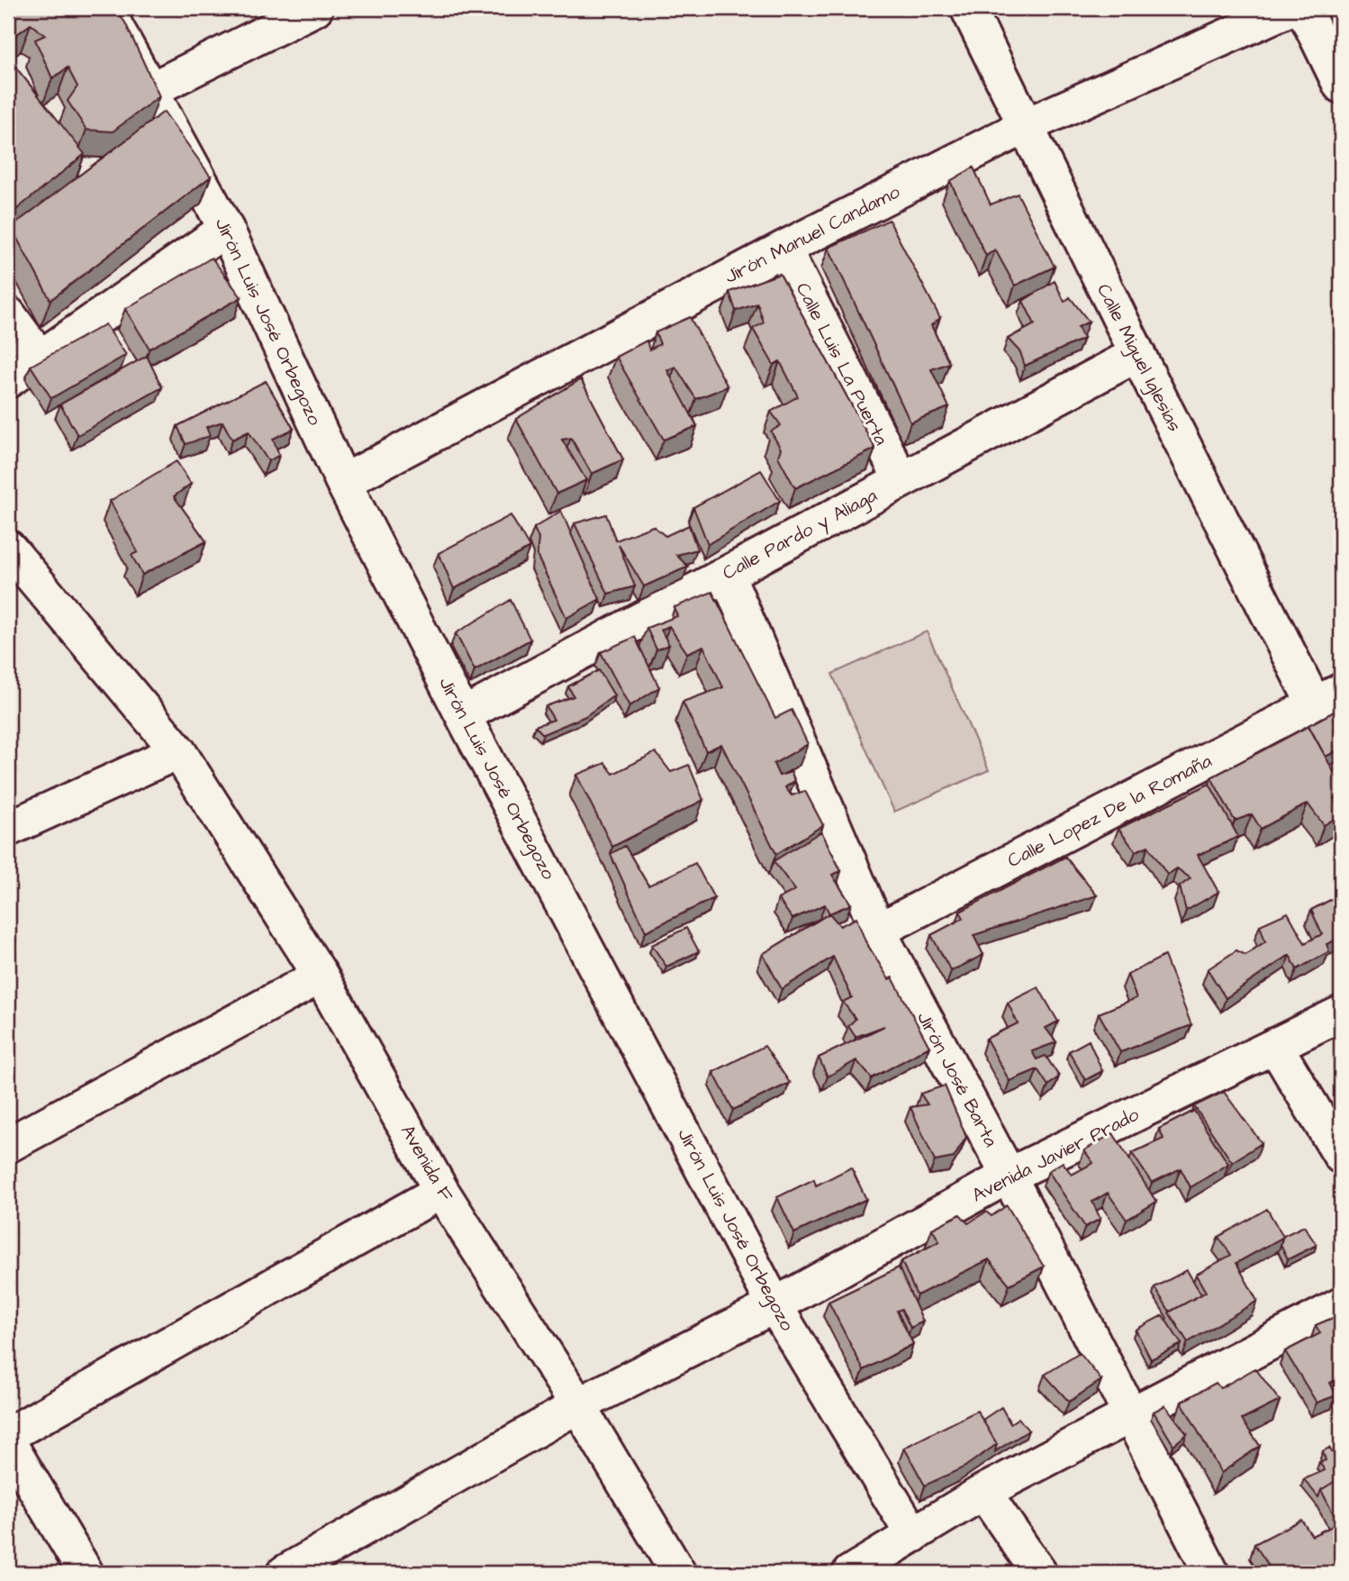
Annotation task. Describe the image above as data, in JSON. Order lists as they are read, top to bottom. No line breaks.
{"streets":{"street":["Jirón Manuel Candamo","Jirón Luis José Orbegozo","Calle Miguel Iglesias","Calle Luis La Puerta","Calle Pardo y Aliaga","Calle Lopez De la Romaña","Jirón José Barta","Avenida Javier Prado","Avenida F"]},"crossings":[["Jirón Manuel Candamo","Jirón Luis José Orbegozo"],["Jirón Manuel Candamo","Calle Miguel Iglesias"],["Jirón Manuel Candamo","Calle Luis La Puerta"],["Jirón Luis José Orbegozo","Calle Pardo y Aliaga"],["Jirón Luis José Orbegozo","Avenida Javier Prado"],["Calle Miguel Iglesias","Calle Pardo y Aliaga"],["Calle Miguel Iglesias","Calle Lopez De la Romaña"],["Calle Luis La Puerta","Calle Pardo y Aliaga"],["Calle Pardo y Aliaga","Jirón José Barta"],["Calle Lopez De la Romaña","Jirón José Barta"],["Jirón José Barta","Avenida Javier Prado"],["Avenida Javier Prado","Avenida F"]]}
